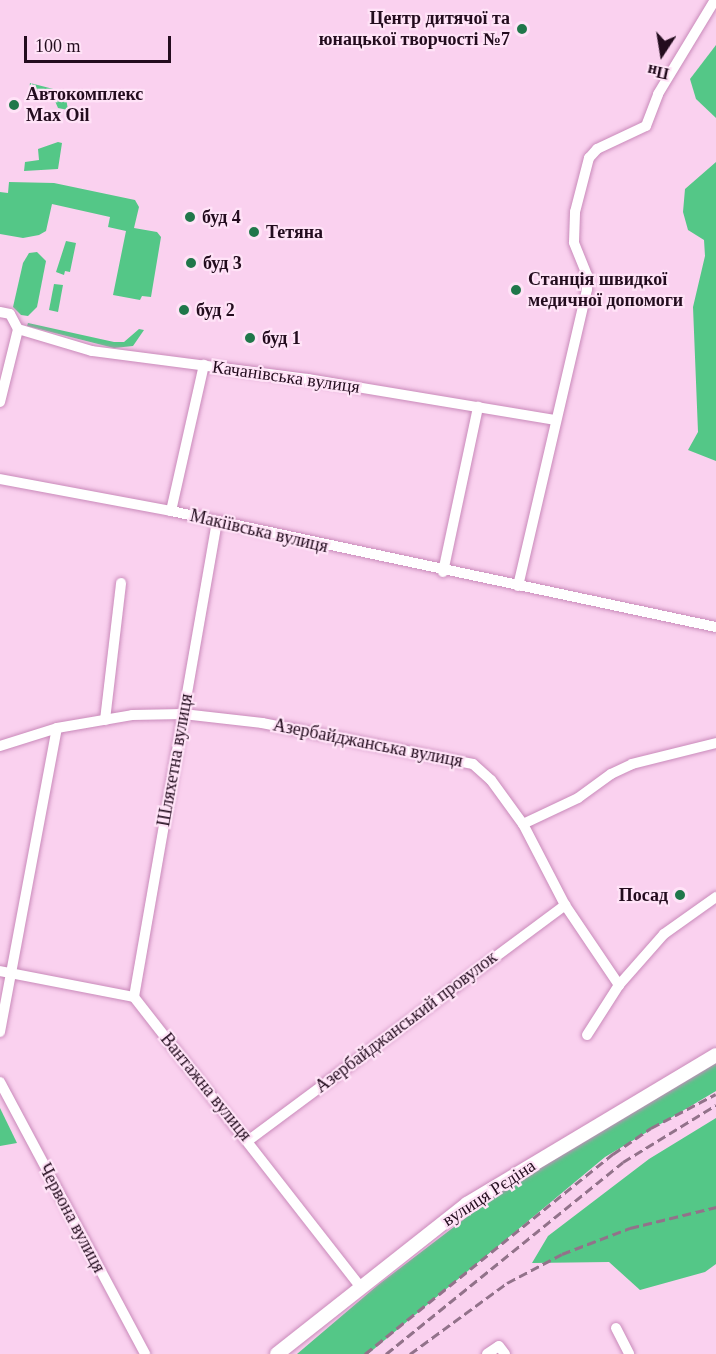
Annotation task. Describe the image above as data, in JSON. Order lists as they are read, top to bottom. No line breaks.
{"streets":{"main road":["вулиця Рєдіна"],"street":["Качанівська вулиця","Макіївська вулиця","Азербайджанська вулиця","Шляхетна вулиця","Азербайджанський провулок","Вантажна вулиця","Червона вулиця"]},"crossings":[["Макіївська вулиця","Шляхетна вулиця"],["Азербайджанська вулиця","Шляхетна вулиця"],["Азербайджанська вулиця","Азербайджанський провулок"],["Шляхетна вулиця","Вантажна вулиця"],["Азербайджанський провулок","Вантажна вулиця"],["Вантажна вулиця","вулиця Рєдіна"]],"places":["Центр дитячої та юнацької творчості №7","Автокомплекс Max Oil","буд 4","Тетяна","буд 3","Станція швидкої медичної допомоги","буд 2","буд 1","Посад"],"scale_bar":"100 m","north":"bottom"}
